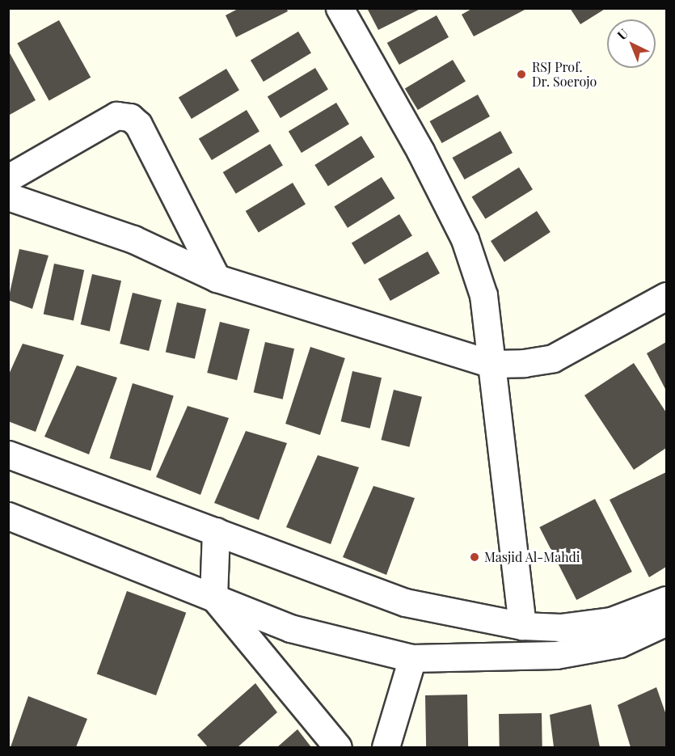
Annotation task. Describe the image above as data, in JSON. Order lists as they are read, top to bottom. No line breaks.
{"places":["RSJ Prof. Dr. Soerojo","Masjid Al-Mahdi"],"north":"top left"}
